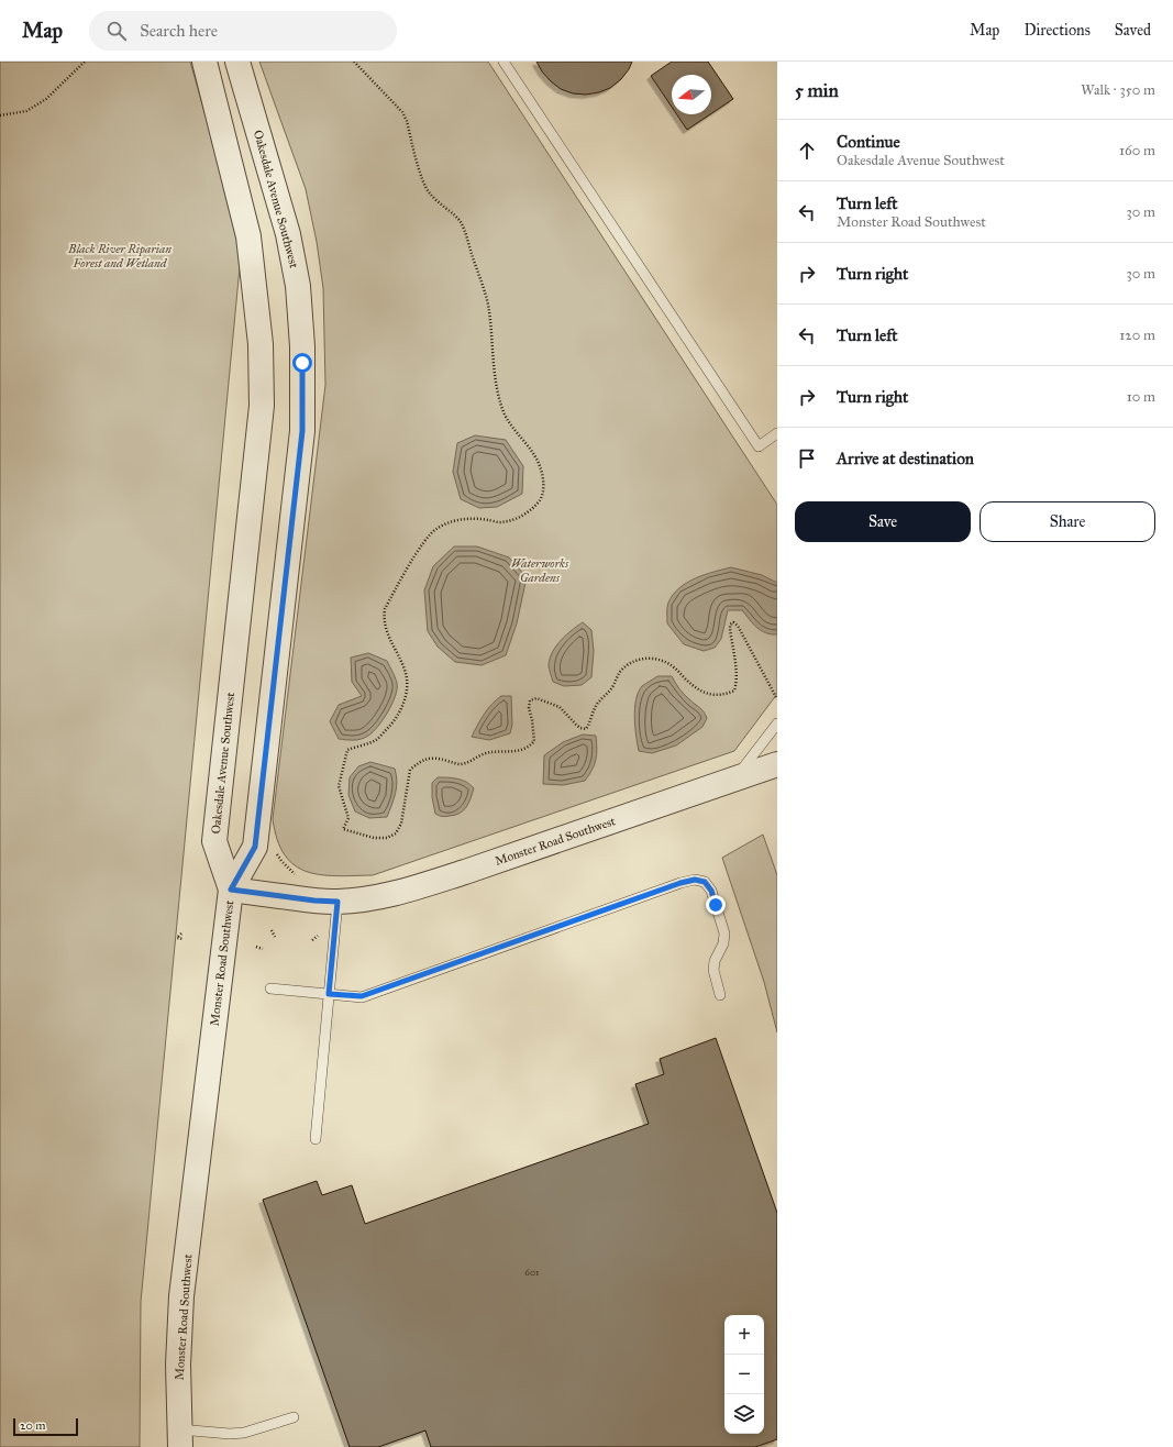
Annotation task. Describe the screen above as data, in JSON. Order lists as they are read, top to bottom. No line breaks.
{"streets":{"street":["Oakesdale Avenue Southwest","Monster Road Southwest"]},"crossings":[["Oakesdale Avenue Southwest","Monster Road Southwest"]],"parks":["Black River Riparian Forest and Wetland","Waterworks Gardens"],"house_numbers":["601"],"scale_bar":"20 m","north":"left","page":{"header":"Map","search":"Search here","nav":["Map","Directions","Saved"],"heading":["5 min","Walk · 350 m"],"list":[["Continue","Oakesdale Avenue Southwest","160 m"],["Turn left","Monster Road Southwest","30 m"],["Turn right","30 m"],["Turn left","120 m"],["Turn right","10 m"],"Arrive at destination"],"buttons":["Save","Share"],"map_buttons":["+","−"],"scale":"20 m"}}
